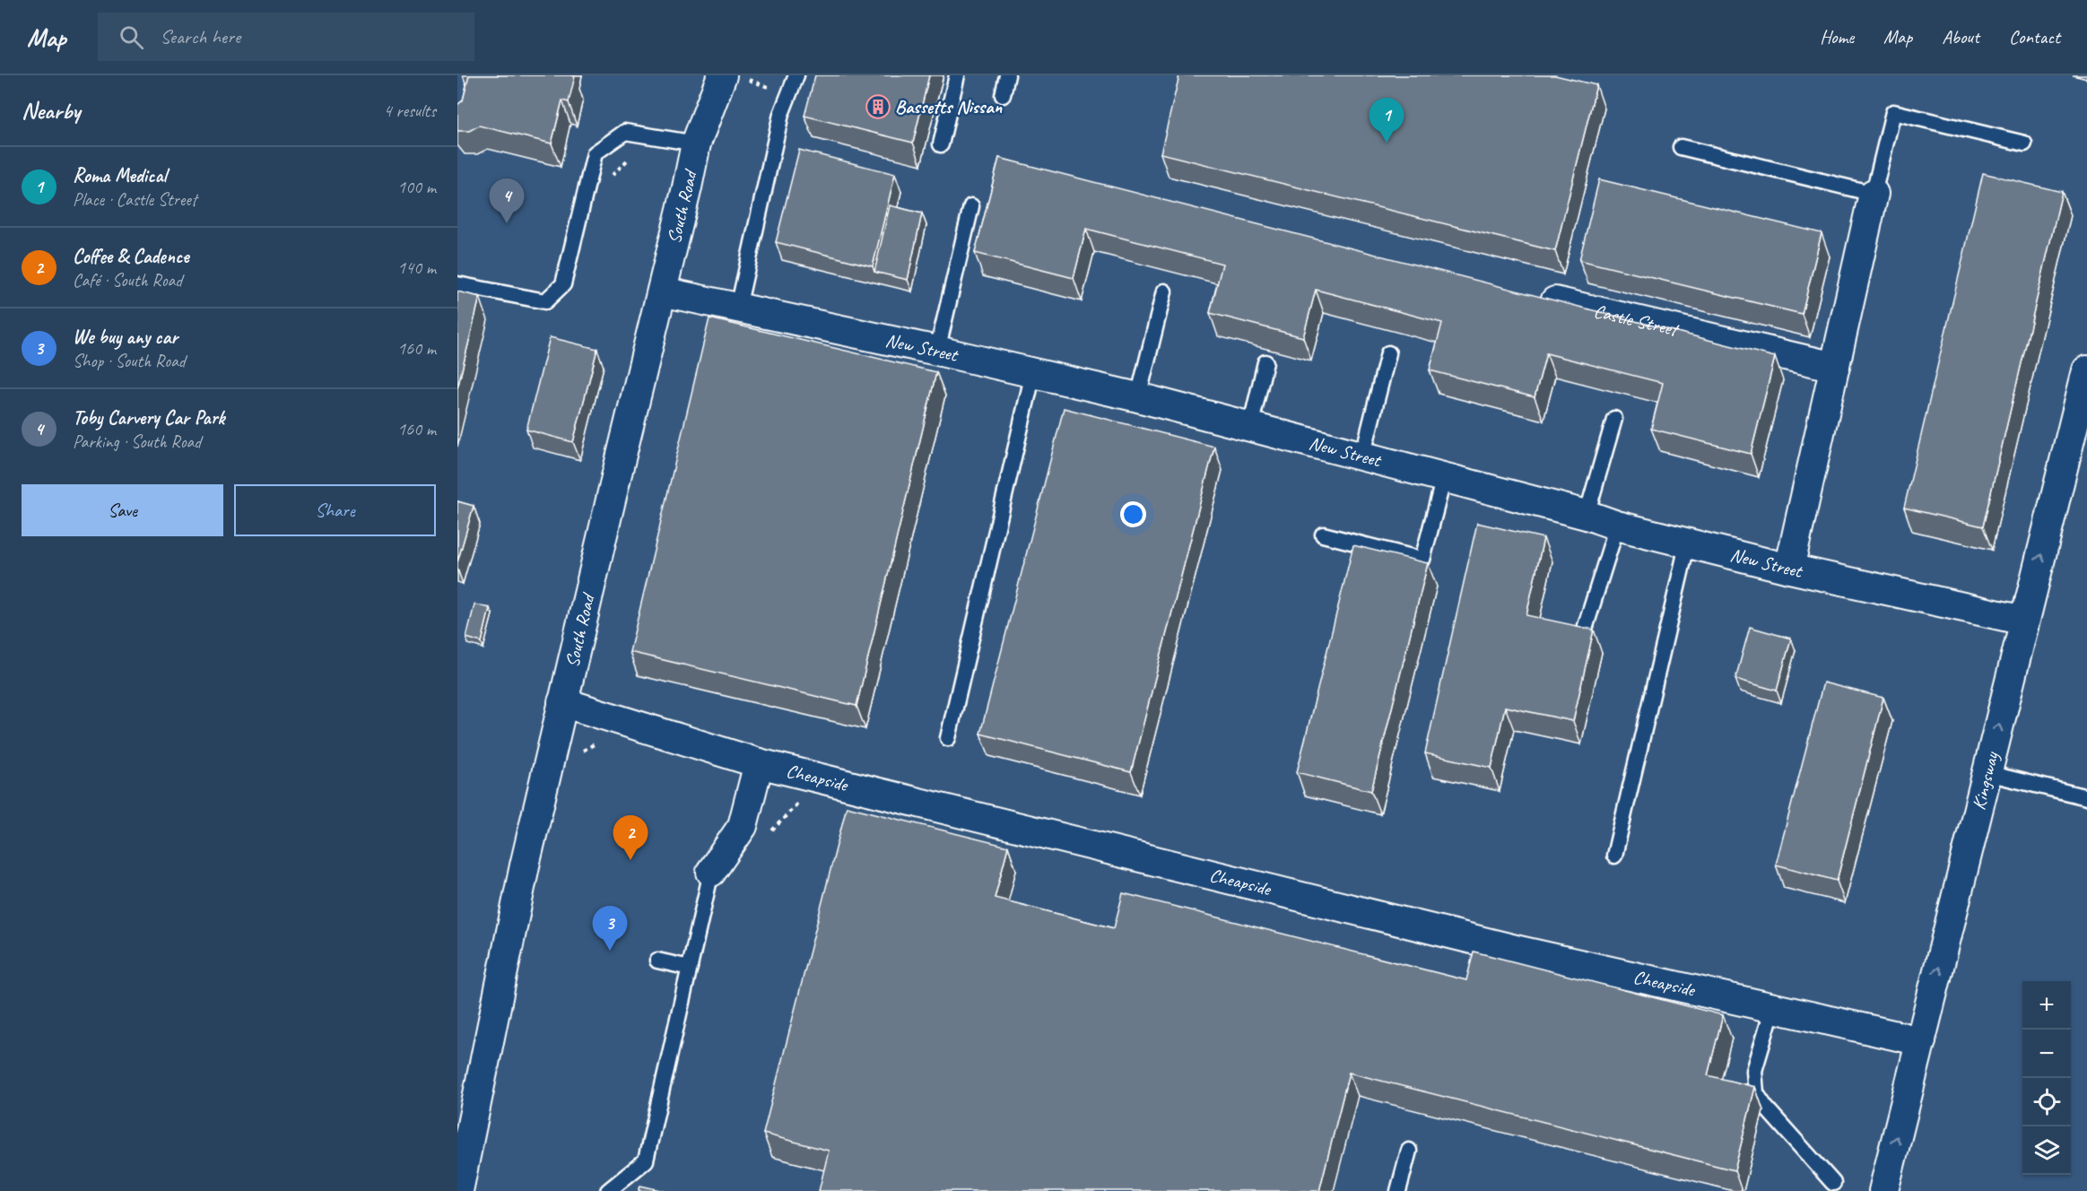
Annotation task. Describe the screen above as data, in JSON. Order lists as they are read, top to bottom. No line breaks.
{"streets":{"street":["South Road","Castle Street","New Street","Cheapside","Kingsway"]},"crossings":[["South Road","New Street"],["South Road","Cheapside"],["New Street","Kingsway"],["Cheapside","Kingsway"]],"places":{"building":["Bassetts Nissan"]},"page":{"header":"Map","search":"Search here","nav":["Home","Map","About","Contact"],"heading":["Nearby","4 results"],"pins":["1","4","2","3"],"list":[{"mark":"1","name":"Roma Medical","note":"Place · Castle Street","value":"100 m"},{"mark":"2","name":"Coffee & Cadence","note":"Café · South Road","value":"140 m"},{"mark":"3","name":"We buy any car","note":"Shop · South Road","value":"160 m"},{"mark":"4","name":"Toby Carvery Car Park","note":"Parking · South Road","value":"160 m"}],"buttons":["Save","Share"],"map_buttons":["+","−"]}}
